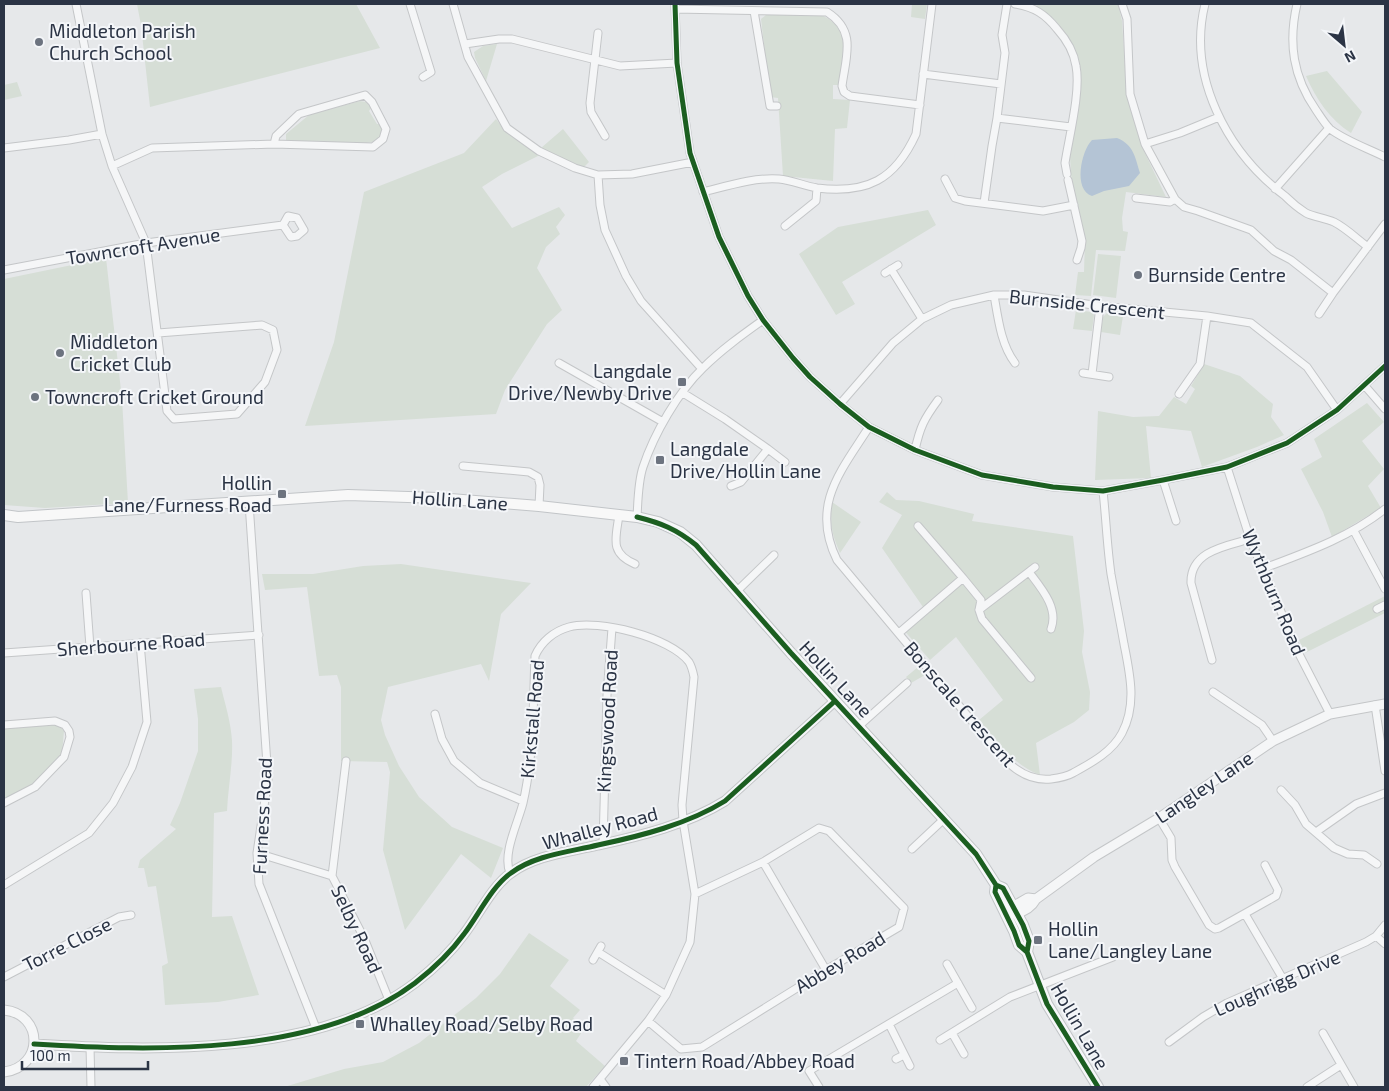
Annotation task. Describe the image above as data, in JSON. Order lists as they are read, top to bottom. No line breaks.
{"streets":{"main road":["Hollin Lane"],"street":["Towncroft Avenue","Burnside Crescent","Wythburn Road","Sherbourne Road","Bonscale Crescent","Kirkstall Road","Kingswood Road","Langley Lane","Furness Road","Whalley Road","Selby Road","Torre Close","Abbey Road","Loughrigg Drive"]},"crossings":[["Hollin Lane","Langley Lane"],["Hollin Lane","Furness Road"],["Hollin Lane","Whalley Road"],["Wythburn Road","Langley Lane"],["Sherbourne Road","Furness Road"],["Kirkstall Road","Kingswood Road"],["Kirkstall Road","Whalley Road"],["Kirkstall Road","Abbey Road"],["Kingswood Road","Whalley Road"],["Furness Road","Whalley Road"],["Furness Road","Selby Road"],["Whalley Road","Selby Road"]],"places":{"other":["Middleton Parish Church School","Burnside Centre","Middleton Cricket Club","Towncroft Cricket Ground"],"transit":["Langdale Drive/Newby Drive","Langdale Drive/Hollin Lane","Hollin Lane/Furness Road","Hollin Lane/Langley Lane","Whalley Road/Selby Road","Tintern Road/Abbey Road"]},"scale_bar":"100 m","north":"bottom right"}
